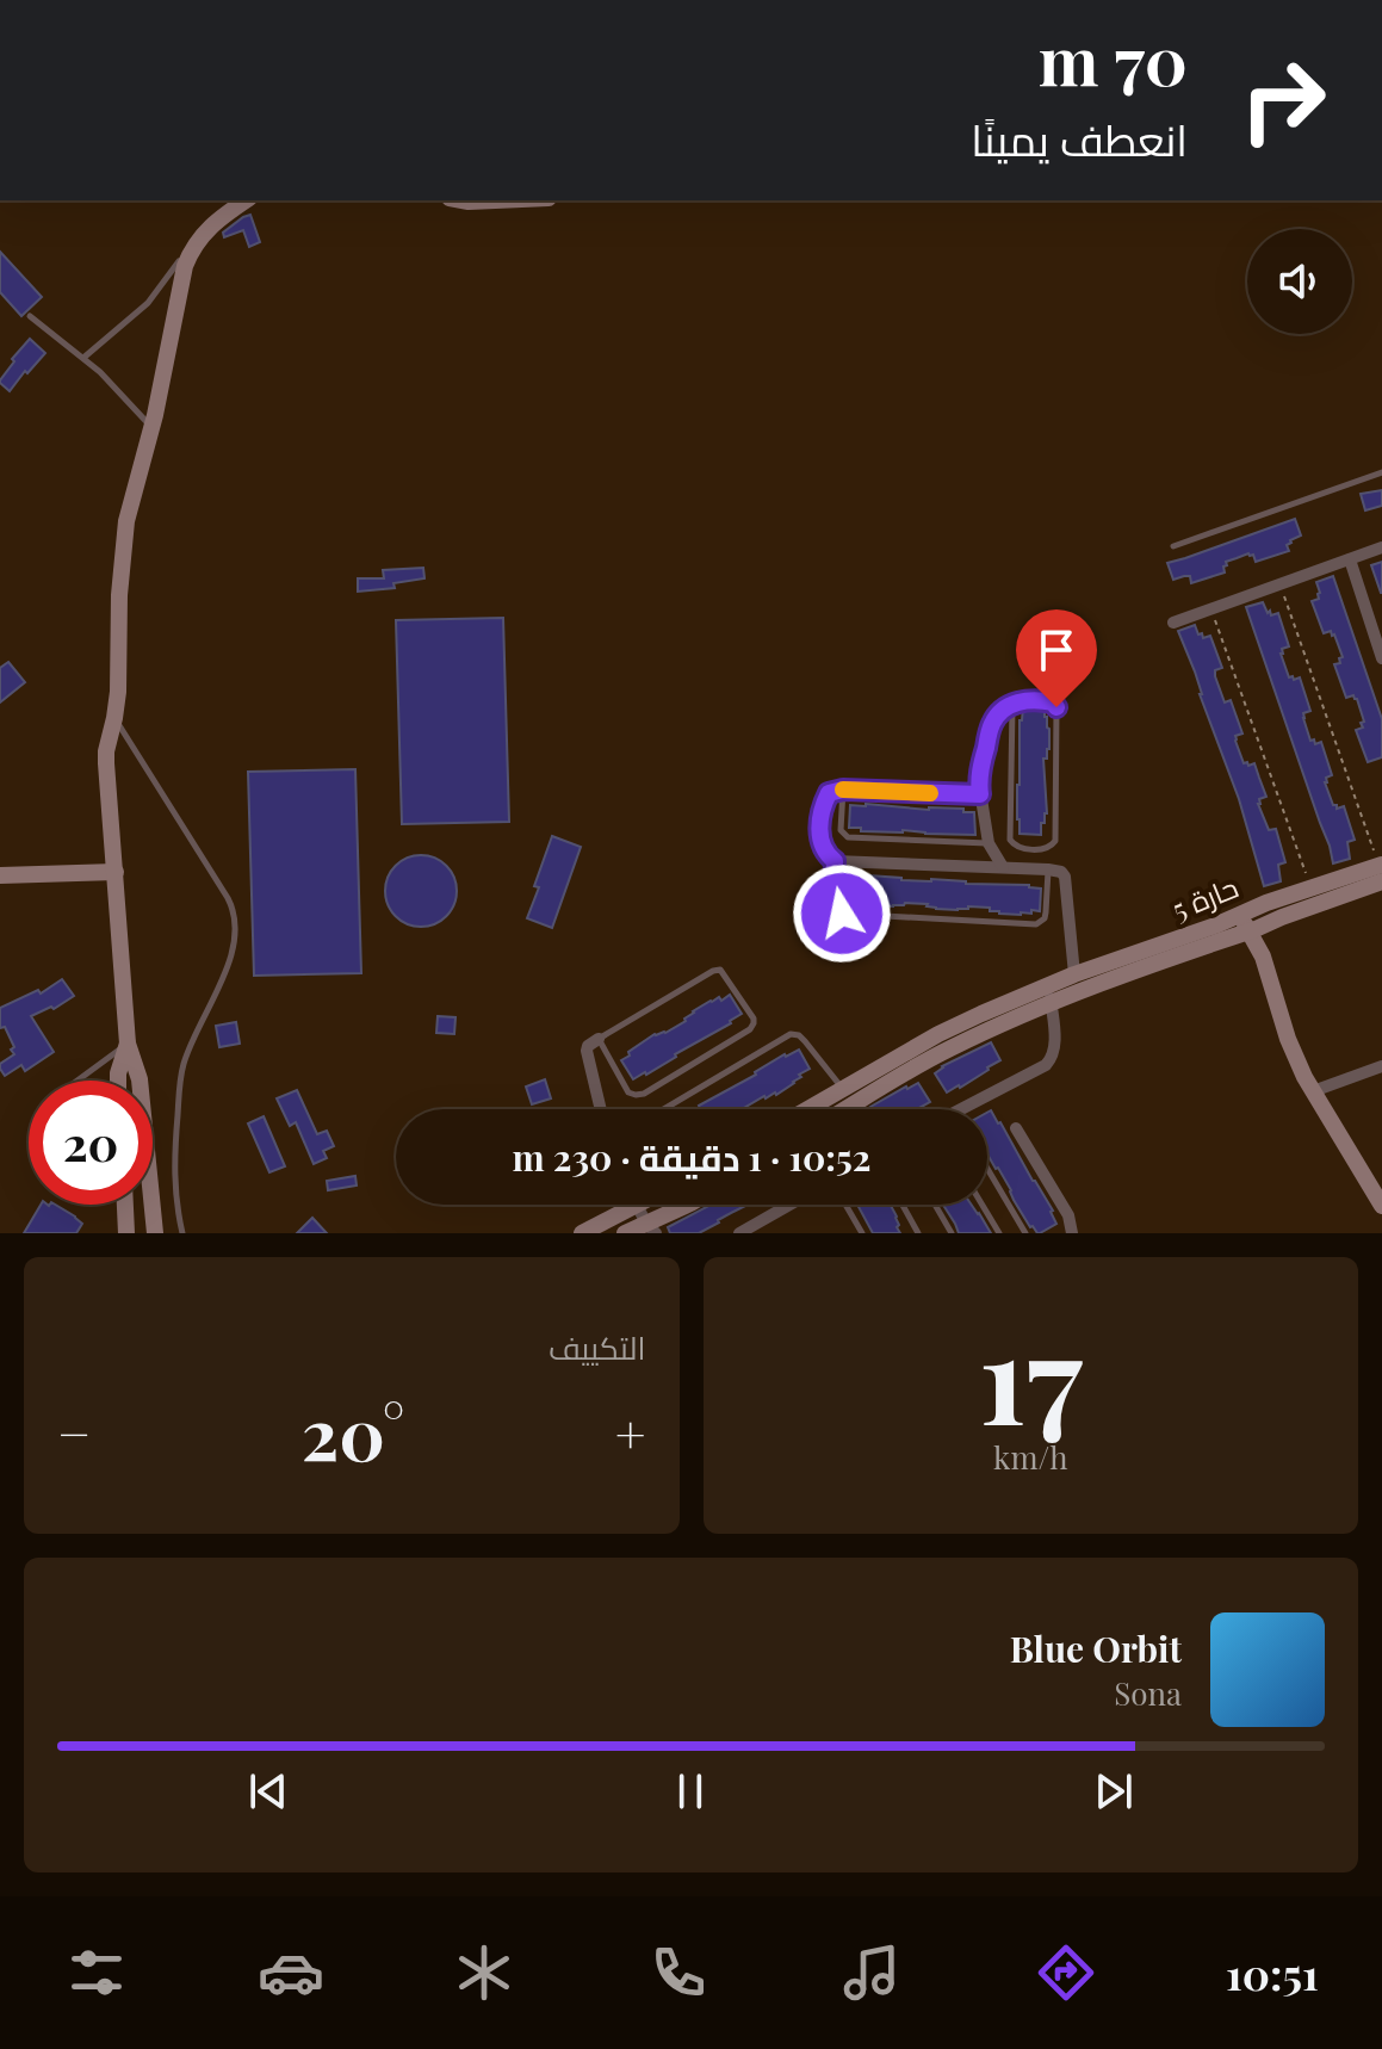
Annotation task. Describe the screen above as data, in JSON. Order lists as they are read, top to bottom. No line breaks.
{"streets":{"street":["حارة 5"]},"page":{"turn":["70 m","انعطف يمينًا"],"limit":"20","trip":"10:52 · 1 دقيقة · 230 m","tile":[["17","km/h"],"التكييف"],"heat":["−","20°","+"],"song":["Blue Orbit","Sona"],"tabs":"10:51"}}
